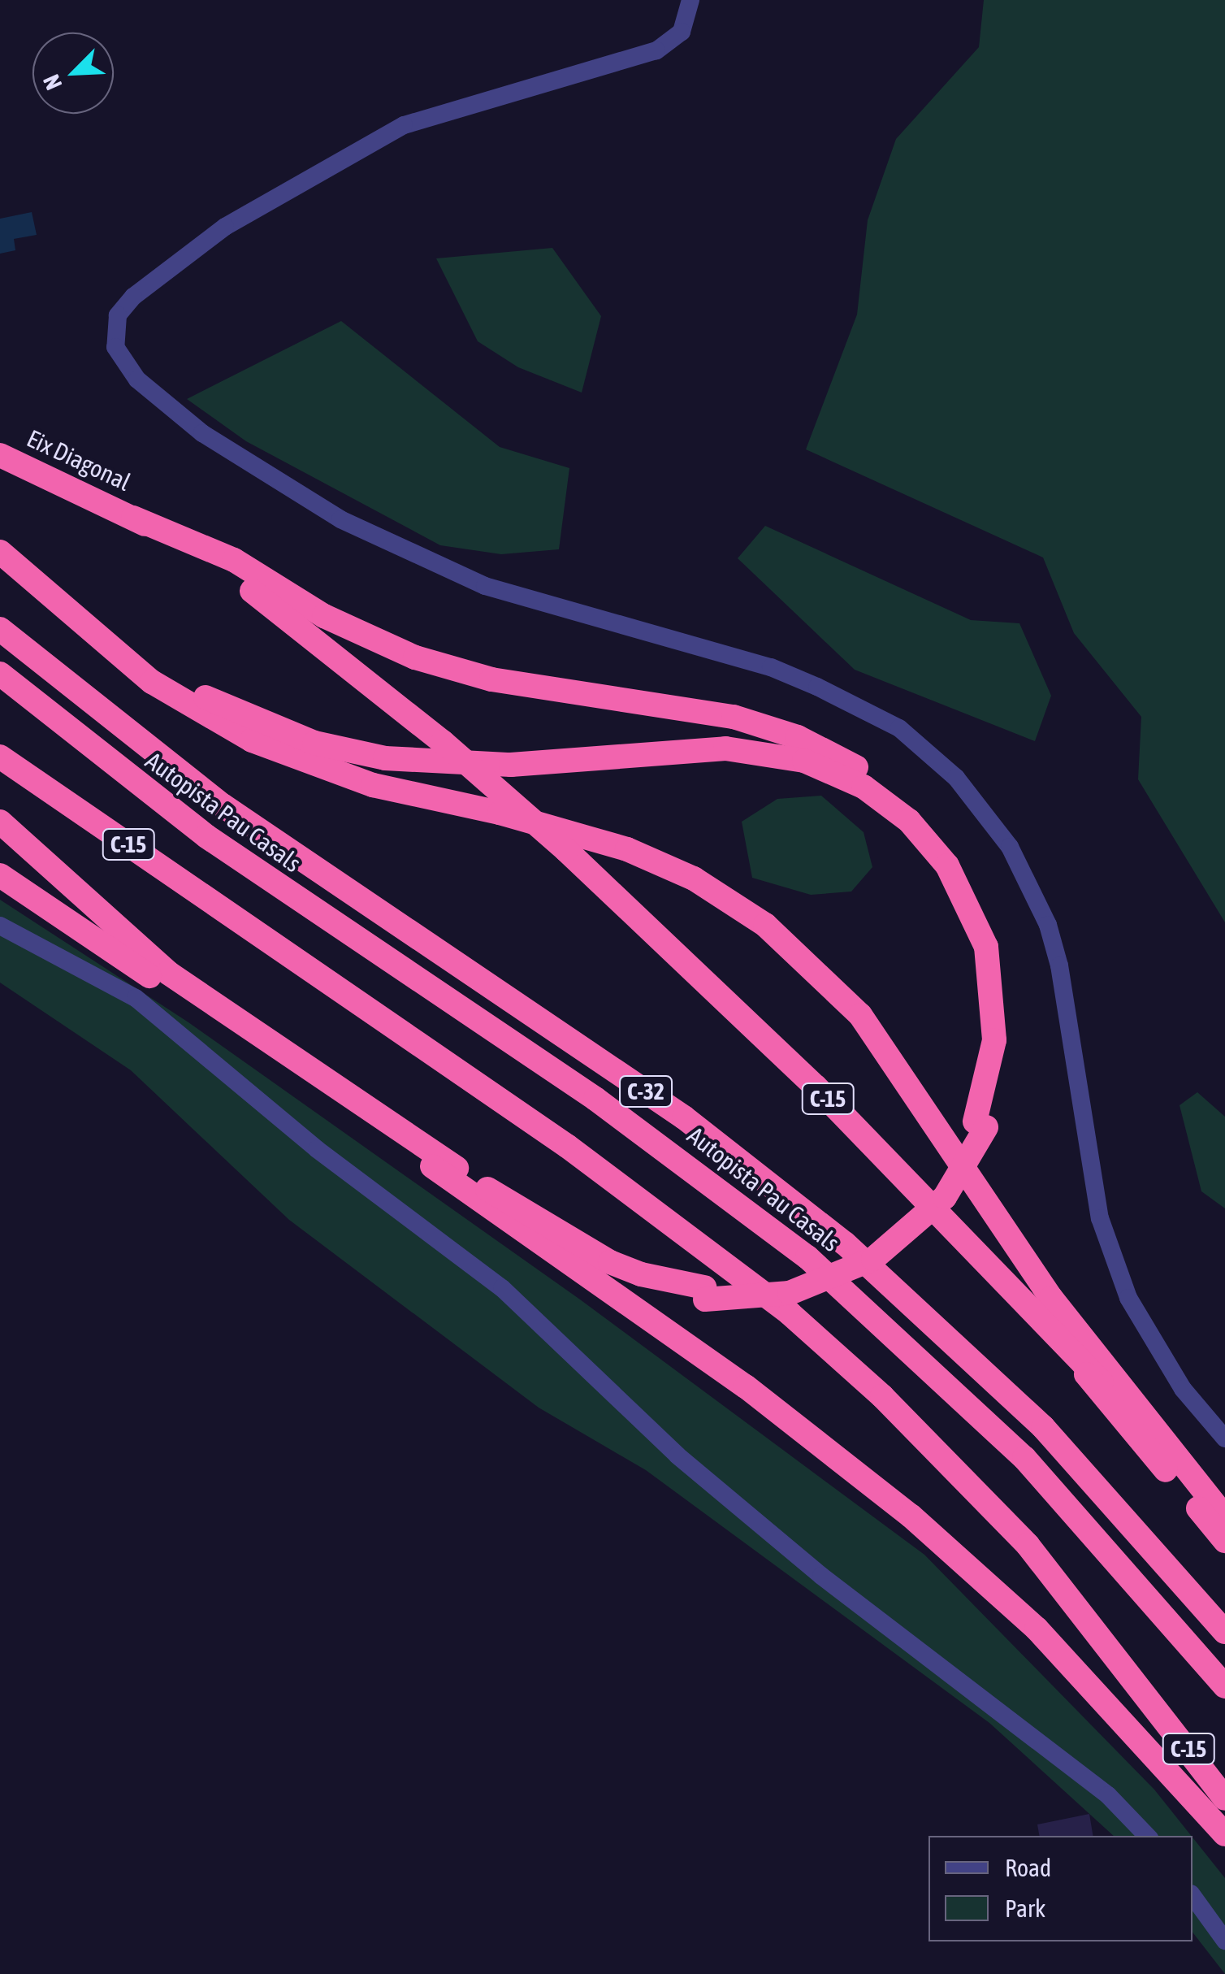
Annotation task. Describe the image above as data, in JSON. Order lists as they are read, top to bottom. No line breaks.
{"streets":{"highway":["Eix Diagonal","Autopista Pau Casals","C-15","C-32"]},"crossings":[["Eix Diagonal","C-15"]],"legend":["Road","Park"],"north":"bottom left"}
